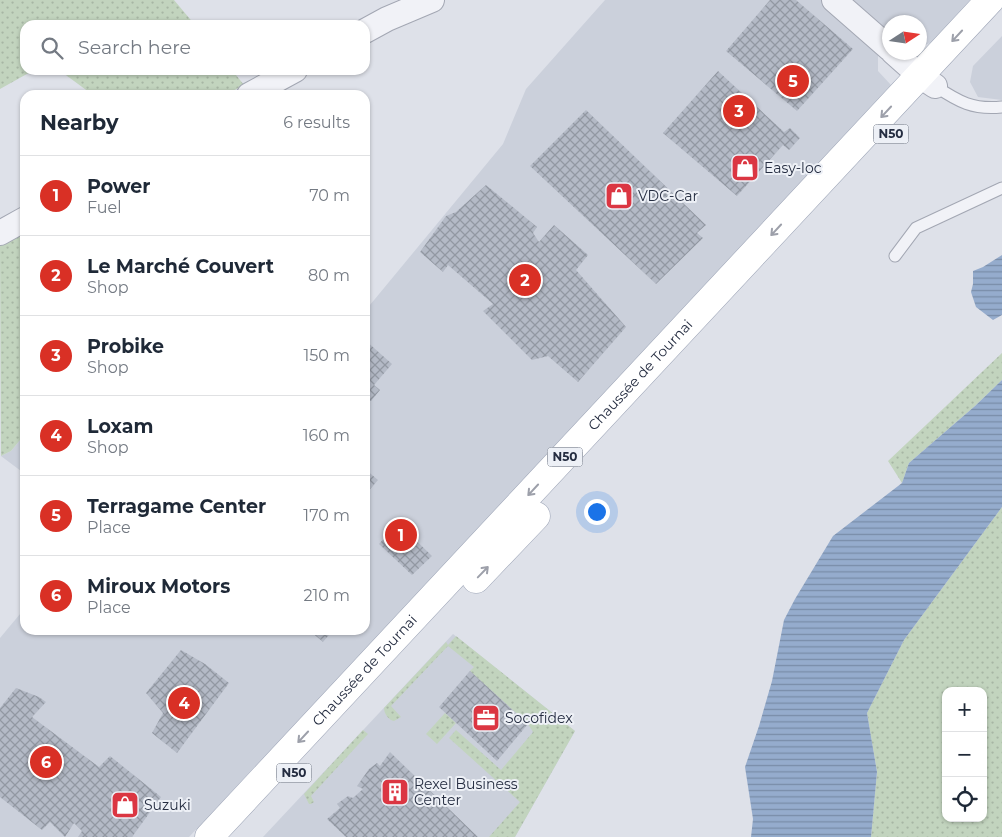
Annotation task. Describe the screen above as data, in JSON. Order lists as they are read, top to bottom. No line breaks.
{"streets":{"main road":["N50","Chaussée de Tournai"]},"places":{"shop":["Easy-loc","VDC-Car","Suzuki"],"office":["Socofidex"],"building":["Rexel Business Center"]},"north":"right","page":{"search":"Search here","pins":["5","3","2","1","4","6"],"heading":["Nearby","6 results"],"list":[{"mark":"1","name":"Power","note":"Fuel","value":"70 m"},{"mark":"2","name":"Le Marché Couvert","note":"Shop","value":"80 m"},{"mark":"3","name":"Probike","note":"Shop","value":"150 m"},{"mark":"4","name":"Loxam","note":"Shop","value":"160 m"},{"mark":"5","name":"Terragame Center","note":"Place","value":"170 m"},{"mark":"6","name":"Miroux Motors","note":"Place","value":"210 m"}],"map_buttons":["+","−"]}}
